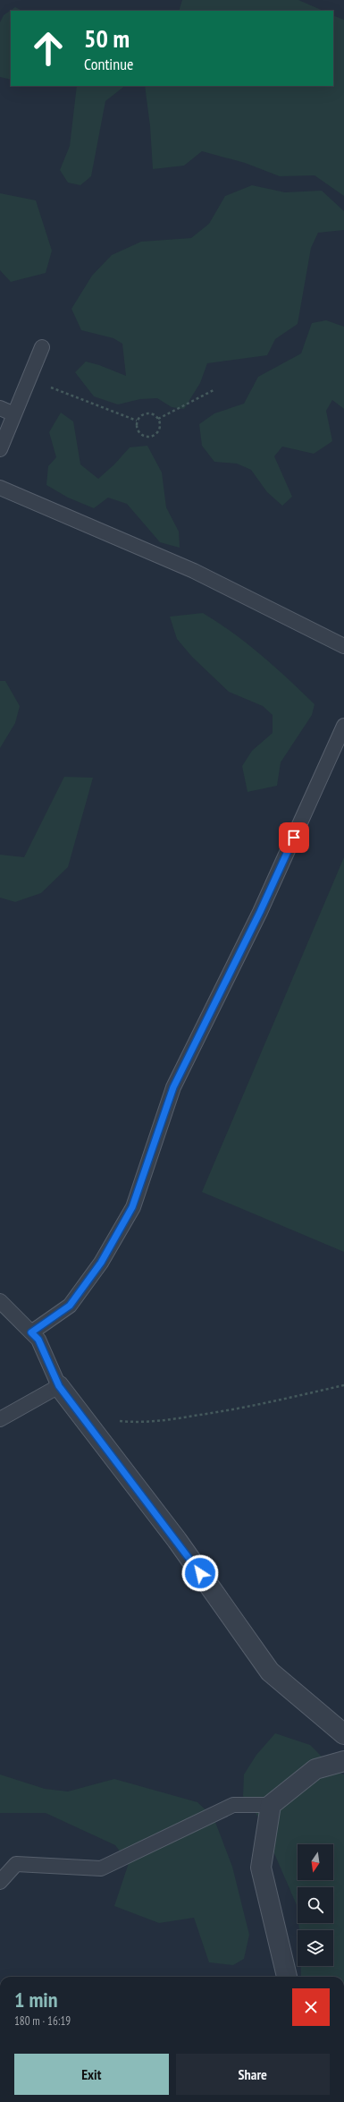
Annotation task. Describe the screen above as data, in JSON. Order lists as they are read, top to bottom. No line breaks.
{"north":"bottom","page":{"turn":["50 m","Continue"],"heading":["1 min","180 m · 16:19"],"buttons":["Exit","Share"]}}
